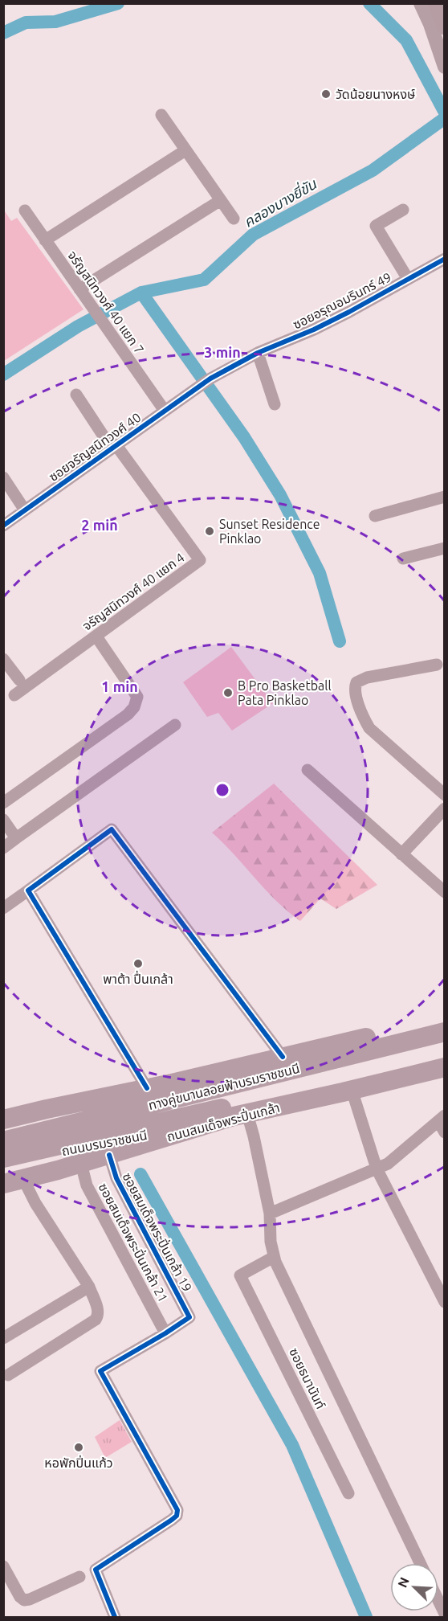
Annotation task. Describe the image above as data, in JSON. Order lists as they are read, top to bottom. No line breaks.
{"streets":{"main road":["ทางคู่ขนานลอยฟ้าบรมราชชนนี","ถนนสมเด็จพระปิ่นเกล้า","ถนนบรมราชชนนี"],"street":["ซอยอรุณอมรินทร์ 49","จรัญสนิทวงศ์ 40 แยก 7","ซอยจรัญสนิทวงศ์ 40","จรัญสนิทวงศ์ 40 แยก 4","ซอยสมเด็จพระปิ่นเกล้า 19","ซอยสมเด็จพระปิ่นเกล้า 21","ซอยธนานันท์"]},"crossings":[["ซอยอรุณอมรินทร์ 49","ซอยจรัญสนิทวงศ์ 40"],["จรัญสนิทวงศ์ 40 แยก 7","ซอยจรัญสนิทวงศ์ 40"],["ซอยจรัญสนิทวงศ์ 40","จรัญสนิทวงศ์ 40 แยก 4"],["ถนนสมเด็จพระปิ่นเกล้า","ถนนบรมราชชนนี"],["ถนนสมเด็จพระปิ่นเกล้า","ซอยสมเด็จพระปิ่นเกล้า 19"],["ถนนสมเด็จพระปิ่นเกล้า","ซอยสมเด็จพระปิ่นเกล้า 21"],["ซอยสมเด็จพระปิ่นเกล้า 19","ซอยสมเด็จพระปิ่นเกล้า 21"]],"water":["คลองบางยี่ขัน"],"places":["วัดน้อยนางหงษ์","Sunset Residence Pinklao","B Pro Basketball Pata Pinklao","พาต้า ปื่นเกล้า","หอพักปิ่นแก้ว"],"north":"top left","rings":["3 min","2 min","1 min"]}
